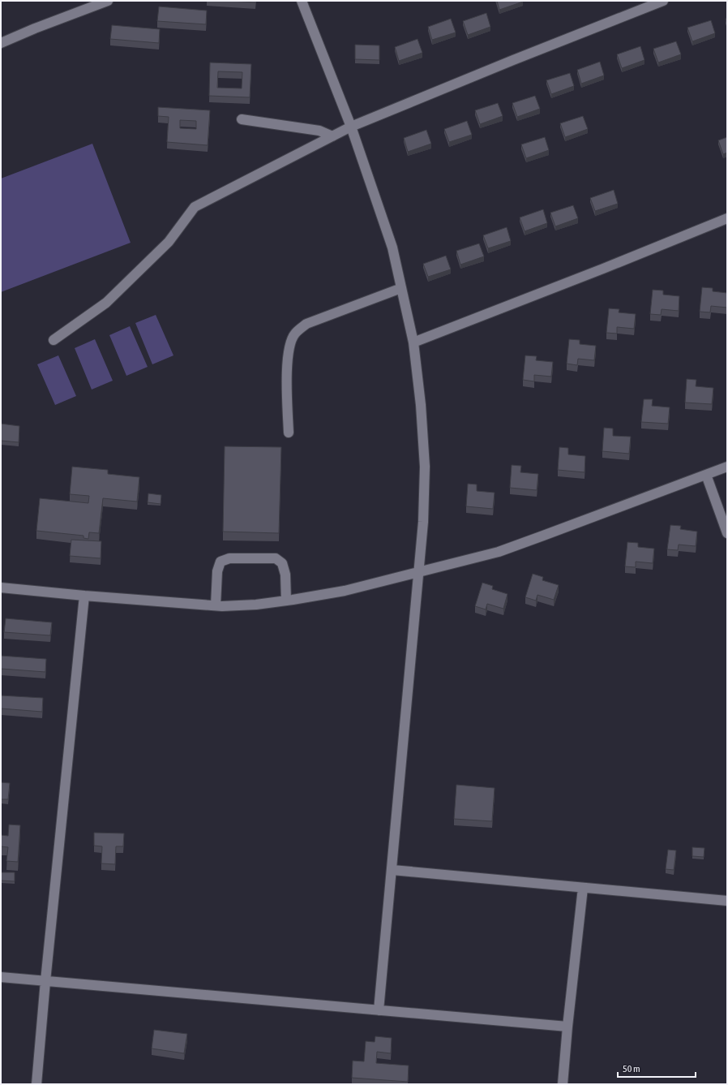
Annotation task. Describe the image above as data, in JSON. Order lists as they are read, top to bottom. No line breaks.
{"scale_bar":"50 m"}
